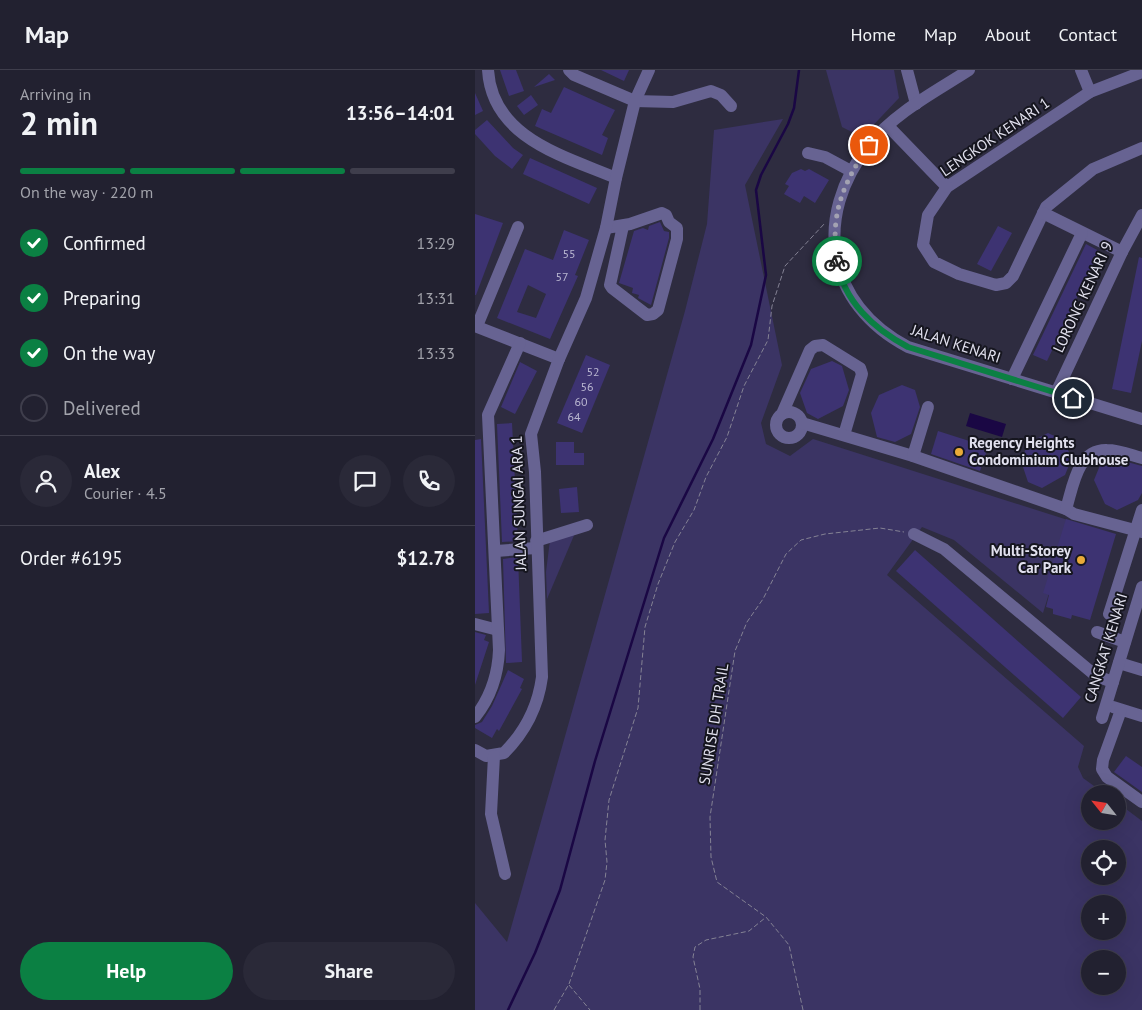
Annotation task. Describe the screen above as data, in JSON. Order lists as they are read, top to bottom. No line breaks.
{"streets":{"street":["LENGKOK KENARI 1","LORONG KENARI 9","JALAN KENARI","JALAN SUNGAI ARA 1","CANGKAT KENARI"],"path":["SUNRISE DH TRAIL"]},"crossings":[["LORONG KENARI 9","JALAN KENARI"]],"places":["Regency Heights Condominium Clubhouse","Multi-Storey Car Park"],"house_numbers":["55","57","52","56","60","64"],"north":"top left","page":{"header":"Map","nav":["Home","Map","About","Contact"],"heading":["2 min","Arriving in","13:56–14:01"],"panel":["Alex","Courier · 4.5","Order #6195","$12.78"],"bar":"On the way · 220 m","list":[["Confirmed","13:29"],["Preparing","13:31"],["On the way","13:33"],"Delivered"],"map_buttons":["+","−"],"buttons":["Help","Share"]}}
